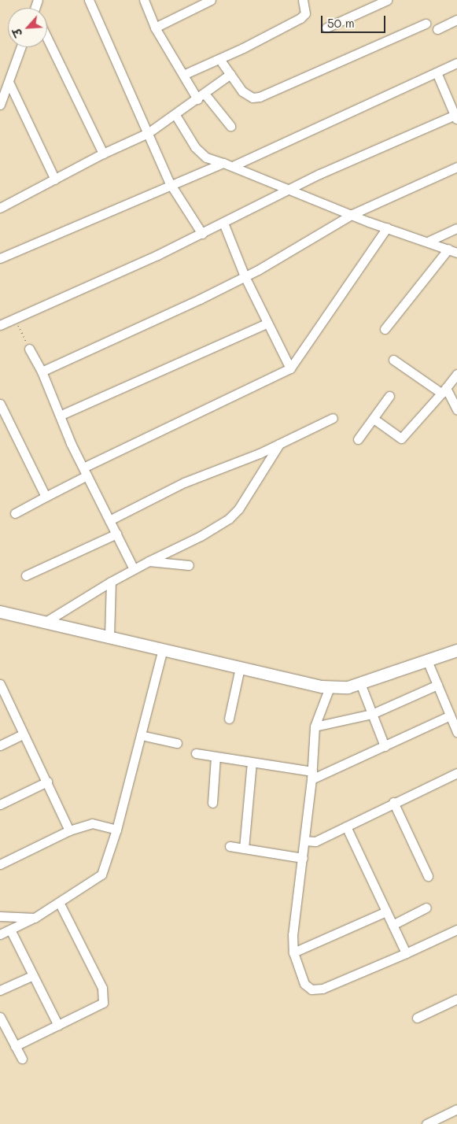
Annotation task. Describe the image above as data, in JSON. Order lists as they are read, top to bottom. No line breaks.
{"scale_bar":"50 m","north":"bottom left"}
